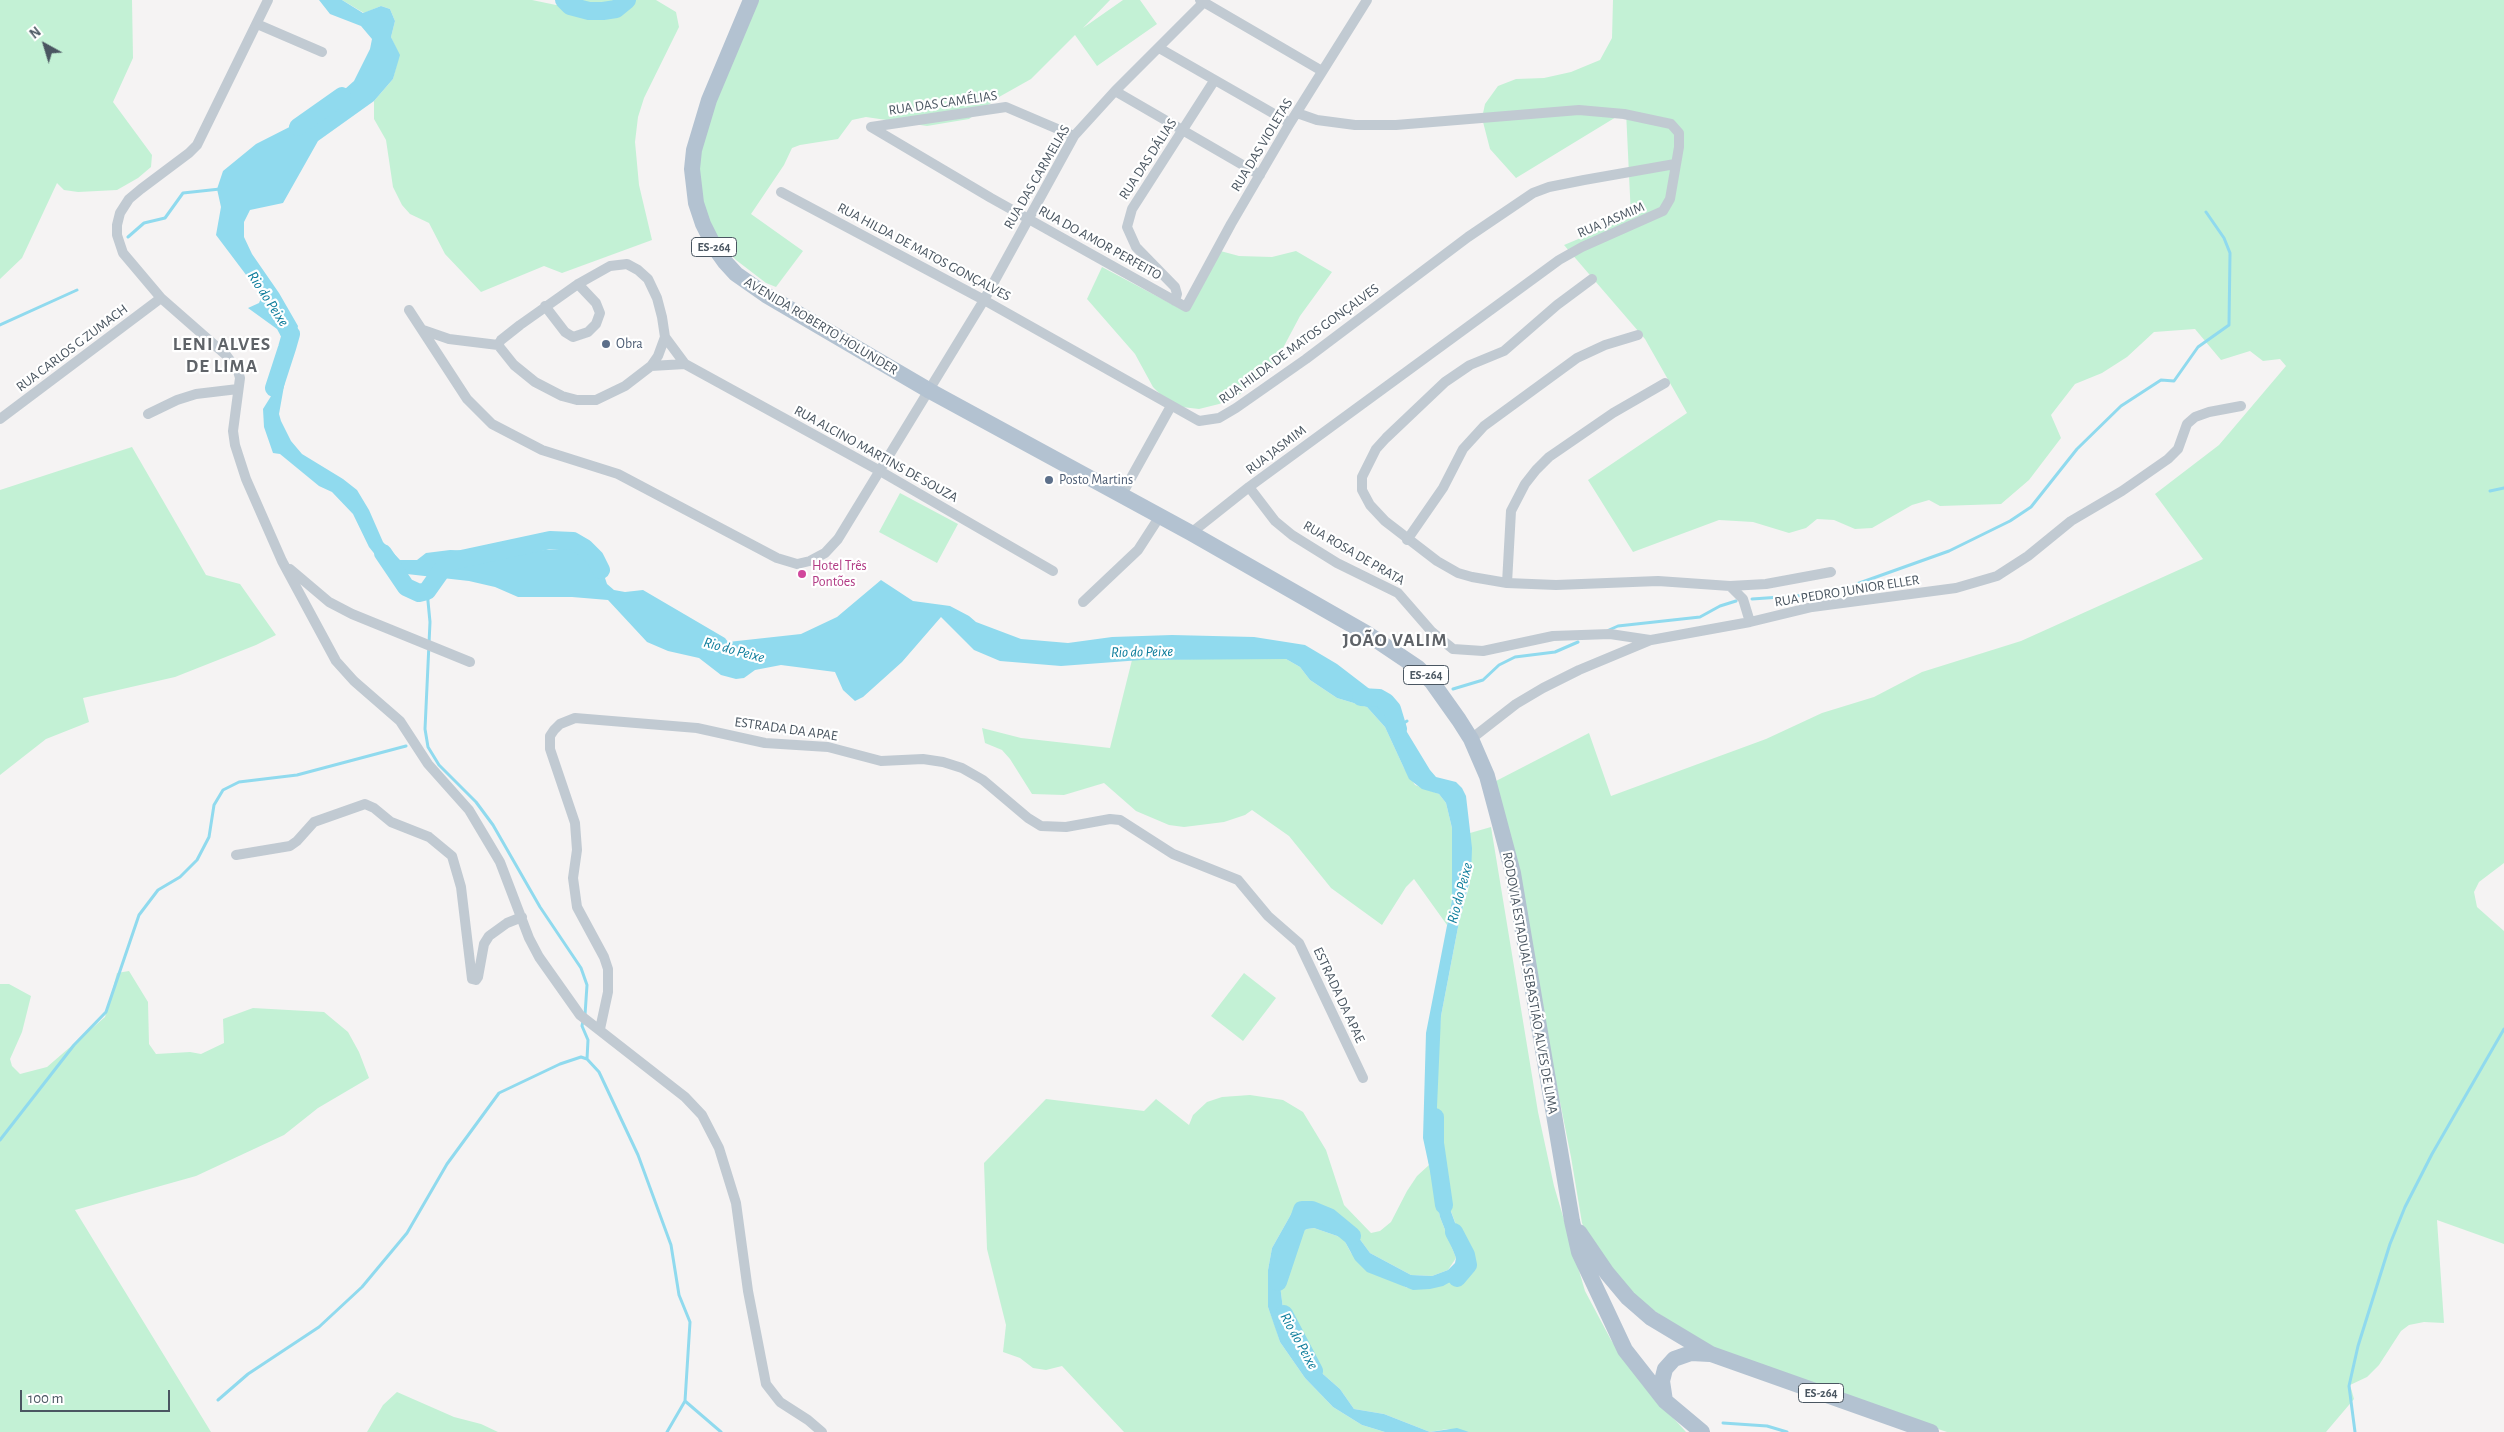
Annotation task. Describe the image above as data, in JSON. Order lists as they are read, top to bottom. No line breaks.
{"streets":{"main road":["ES-264","AVENIDA ROBERTO HOLUNDER","RODOVIA ESTADUAL SEBASTIÃO ALVES DE LIMA"],"street":["RUA DAS CAMÉLIAS","RUA DAS VIOLETAS","RUA DAS DÁLIAS","RUA DAS CARMELIAS","RUA JASMIM","RUA DO AMOR PERFEITO","RUA HILDA DE MATOS GONÇALVES","RUA CARLOS G ZUMACH","RUA ALCINO MARTINS DE SOUZA","RUA ROSA DE PRATA","RUA PEDRO JUNIOR ELLER","ESTRADA DA APAE"]},"crossings":[["RUA DAS CAMÉLIAS","RUA DAS CARMELIAS"],["RUA DAS CAMÉLIAS","RUA DO AMOR PERFEITO"],["RUA DAS VIOLETAS","RUA JASMIM"],["RUA DAS VIOLETAS","RUA DO AMOR PERFEITO"],["RUA DAS DÁLIAS","RUA DO AMOR PERFEITO"],["RUA DAS CARMELIAS","RUA DO AMOR PERFEITO"],["RUA DAS CARMELIAS","RUA HILDA DE MATOS GONÇALVES"],["RUA DAS CARMELIAS","AVENIDA ROBERTO HOLUNDER"],["RUA DAS CARMELIAS","RUA ALCINO MARTINS DE SOUZA"],["RUA DAS CARMELIAS","RODOVIA ESTADUAL SEBASTIÃO ALVES DE LIMA"],["RUA JASMIM","RUA HILDA DE MATOS GONÇALVES"],["RUA JASMIM","RUA ROSA DE PRATA"],["RUA JASMIM","RODOVIA ESTADUAL SEBASTIÃO ALVES DE LIMA"],["AVENIDA ROBERTO HOLUNDER","RODOVIA ESTADUAL SEBASTIÃO ALVES DE LIMA"],["RUA ROSA DE PRATA","RUA PEDRO JUNIOR ELLER"],["RUA PEDRO JUNIOR ELLER","RODOVIA ESTADUAL SEBASTIÃO ALVES DE LIMA"]],"districts":["LENI ALVES DE LIMA","JOÃO VALIM"],"water":["Rio do Peixe"],"places":["Obra","Posto Martins","Hotel Três Pontões"],"scale_bar":"100 m","north":"top left"}
